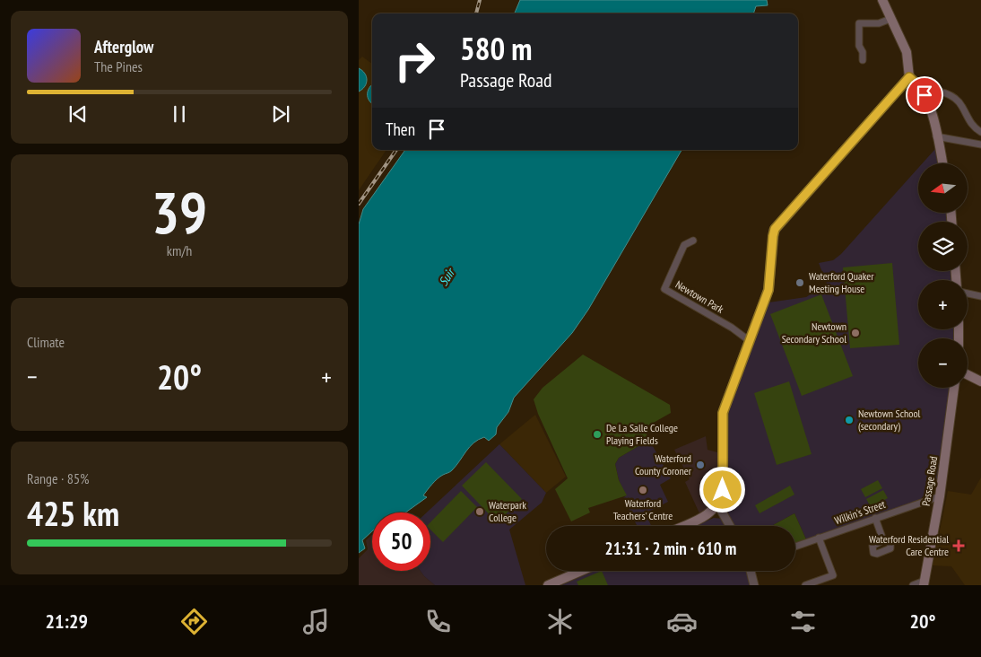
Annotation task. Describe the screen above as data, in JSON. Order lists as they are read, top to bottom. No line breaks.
{"streets":{"main road":["Passage Road"],"street":["Newtown Park","Wilkin's Street"]},"crossings":[["Passage Road","Wilkin's Street"]],"water":["Suir"],"places":{"other":["Waterford Quaker Meeting House","Newtown Secondary School","Newtown School (secondary)","De La Salle College Playing Fields","Waterford County Coroner","Waterford Teachers' Centre","Waterpark College"],"health":["Waterford Residential Care Centre"]},"north":"left","page":{"turn":["580 m","Passage Road"],"song":["Afterglow","The Pines"],"then":"Then","tile":[["39","km/h"],"Climate",["Range · 85%","425 km"]],"map_buttons":["+","−"],"heat":["−","20°","+"],"limit":"50","trip":"21:31 · 2 min · 610 m","tabs":["21:29","20°"]}}
